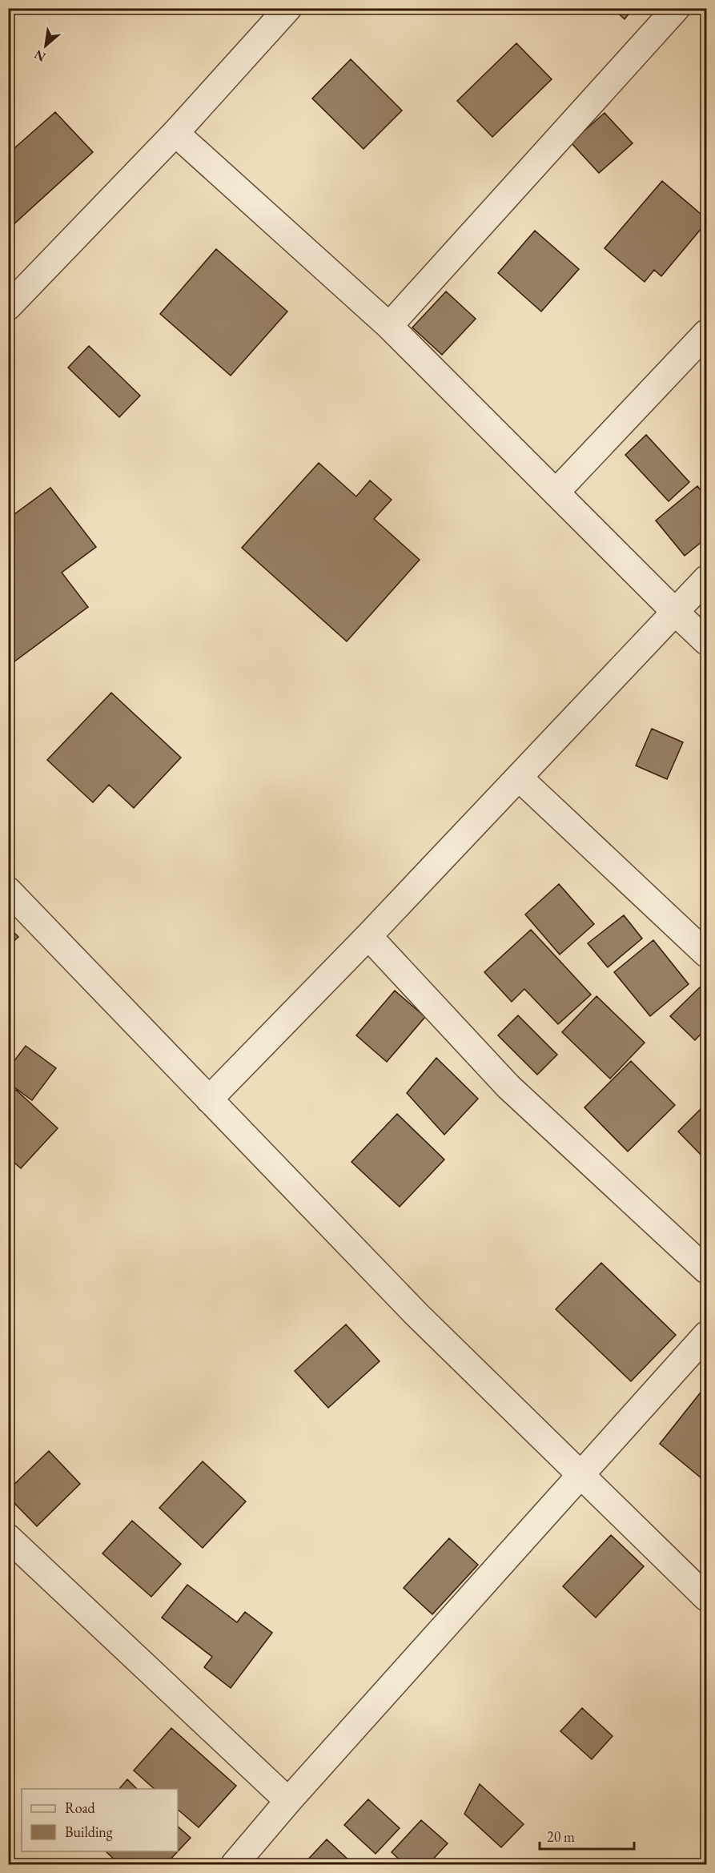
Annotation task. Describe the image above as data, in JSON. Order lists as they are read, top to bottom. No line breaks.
{"legend":["Road","Building"],"scale_bar":"20 m","north":"bottom left"}
